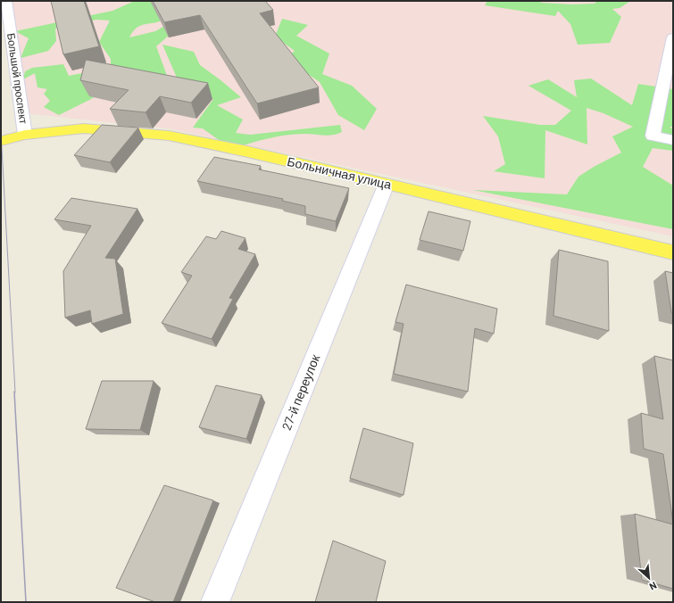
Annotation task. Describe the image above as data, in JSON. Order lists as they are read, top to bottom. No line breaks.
{"streets":{"main road":["Больничная улица"],"street":["Большой проспект","27-й переулок"]},"crossings":[["Большой проспект","Больничная улица"],["Больничная улица","27-й переулок"]],"north":"bottom right"}
